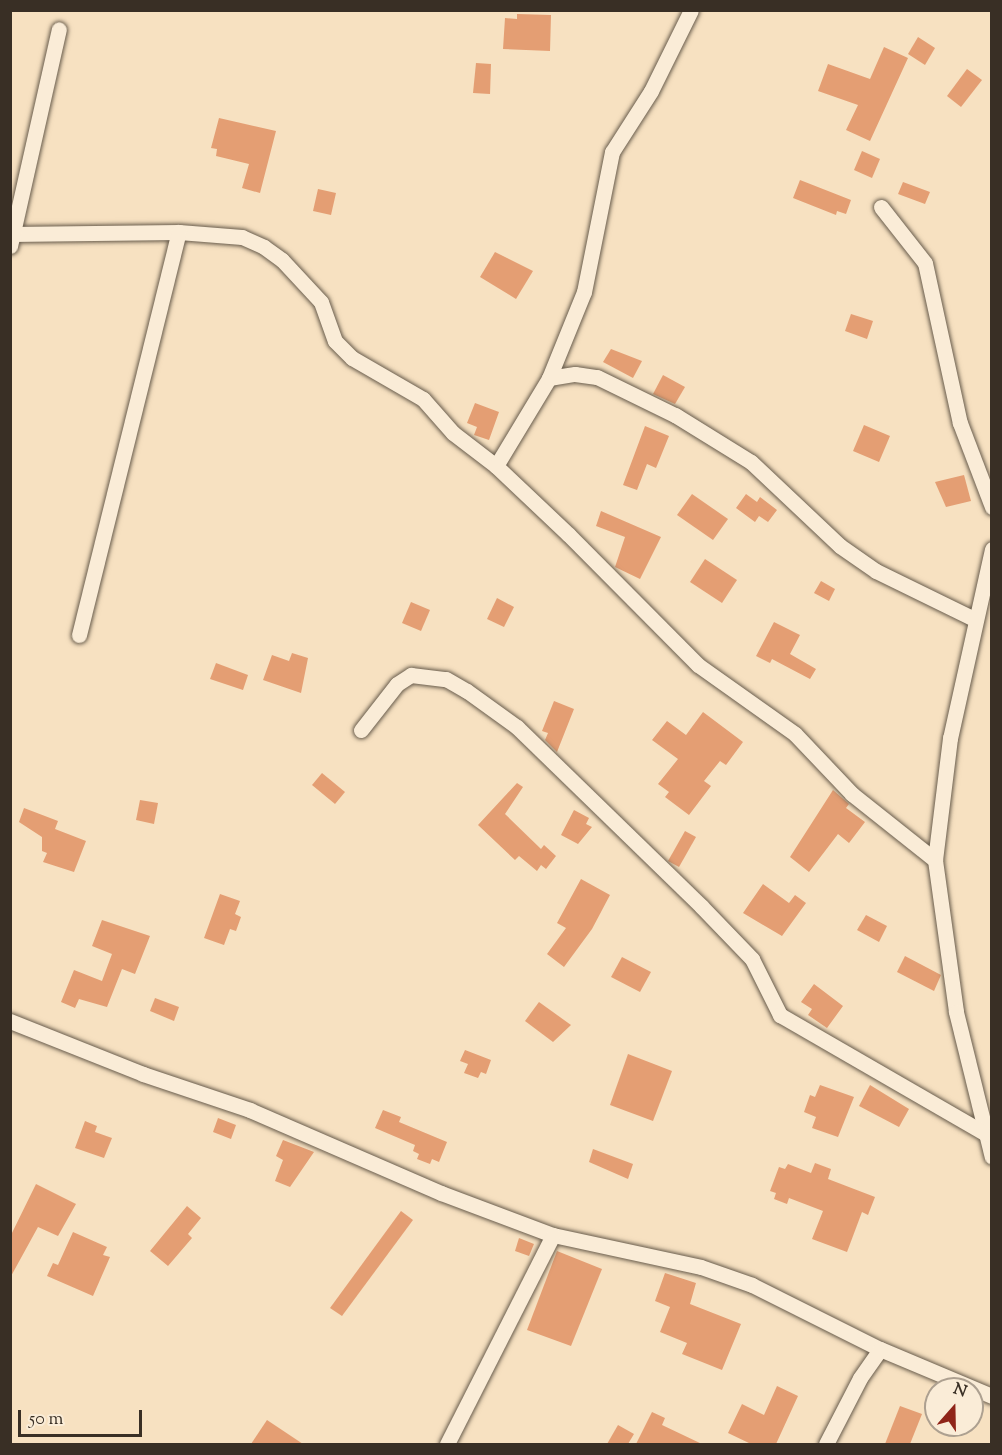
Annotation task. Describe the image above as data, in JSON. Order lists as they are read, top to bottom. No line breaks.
{"scale_bar":"50 m","north":"top"}
